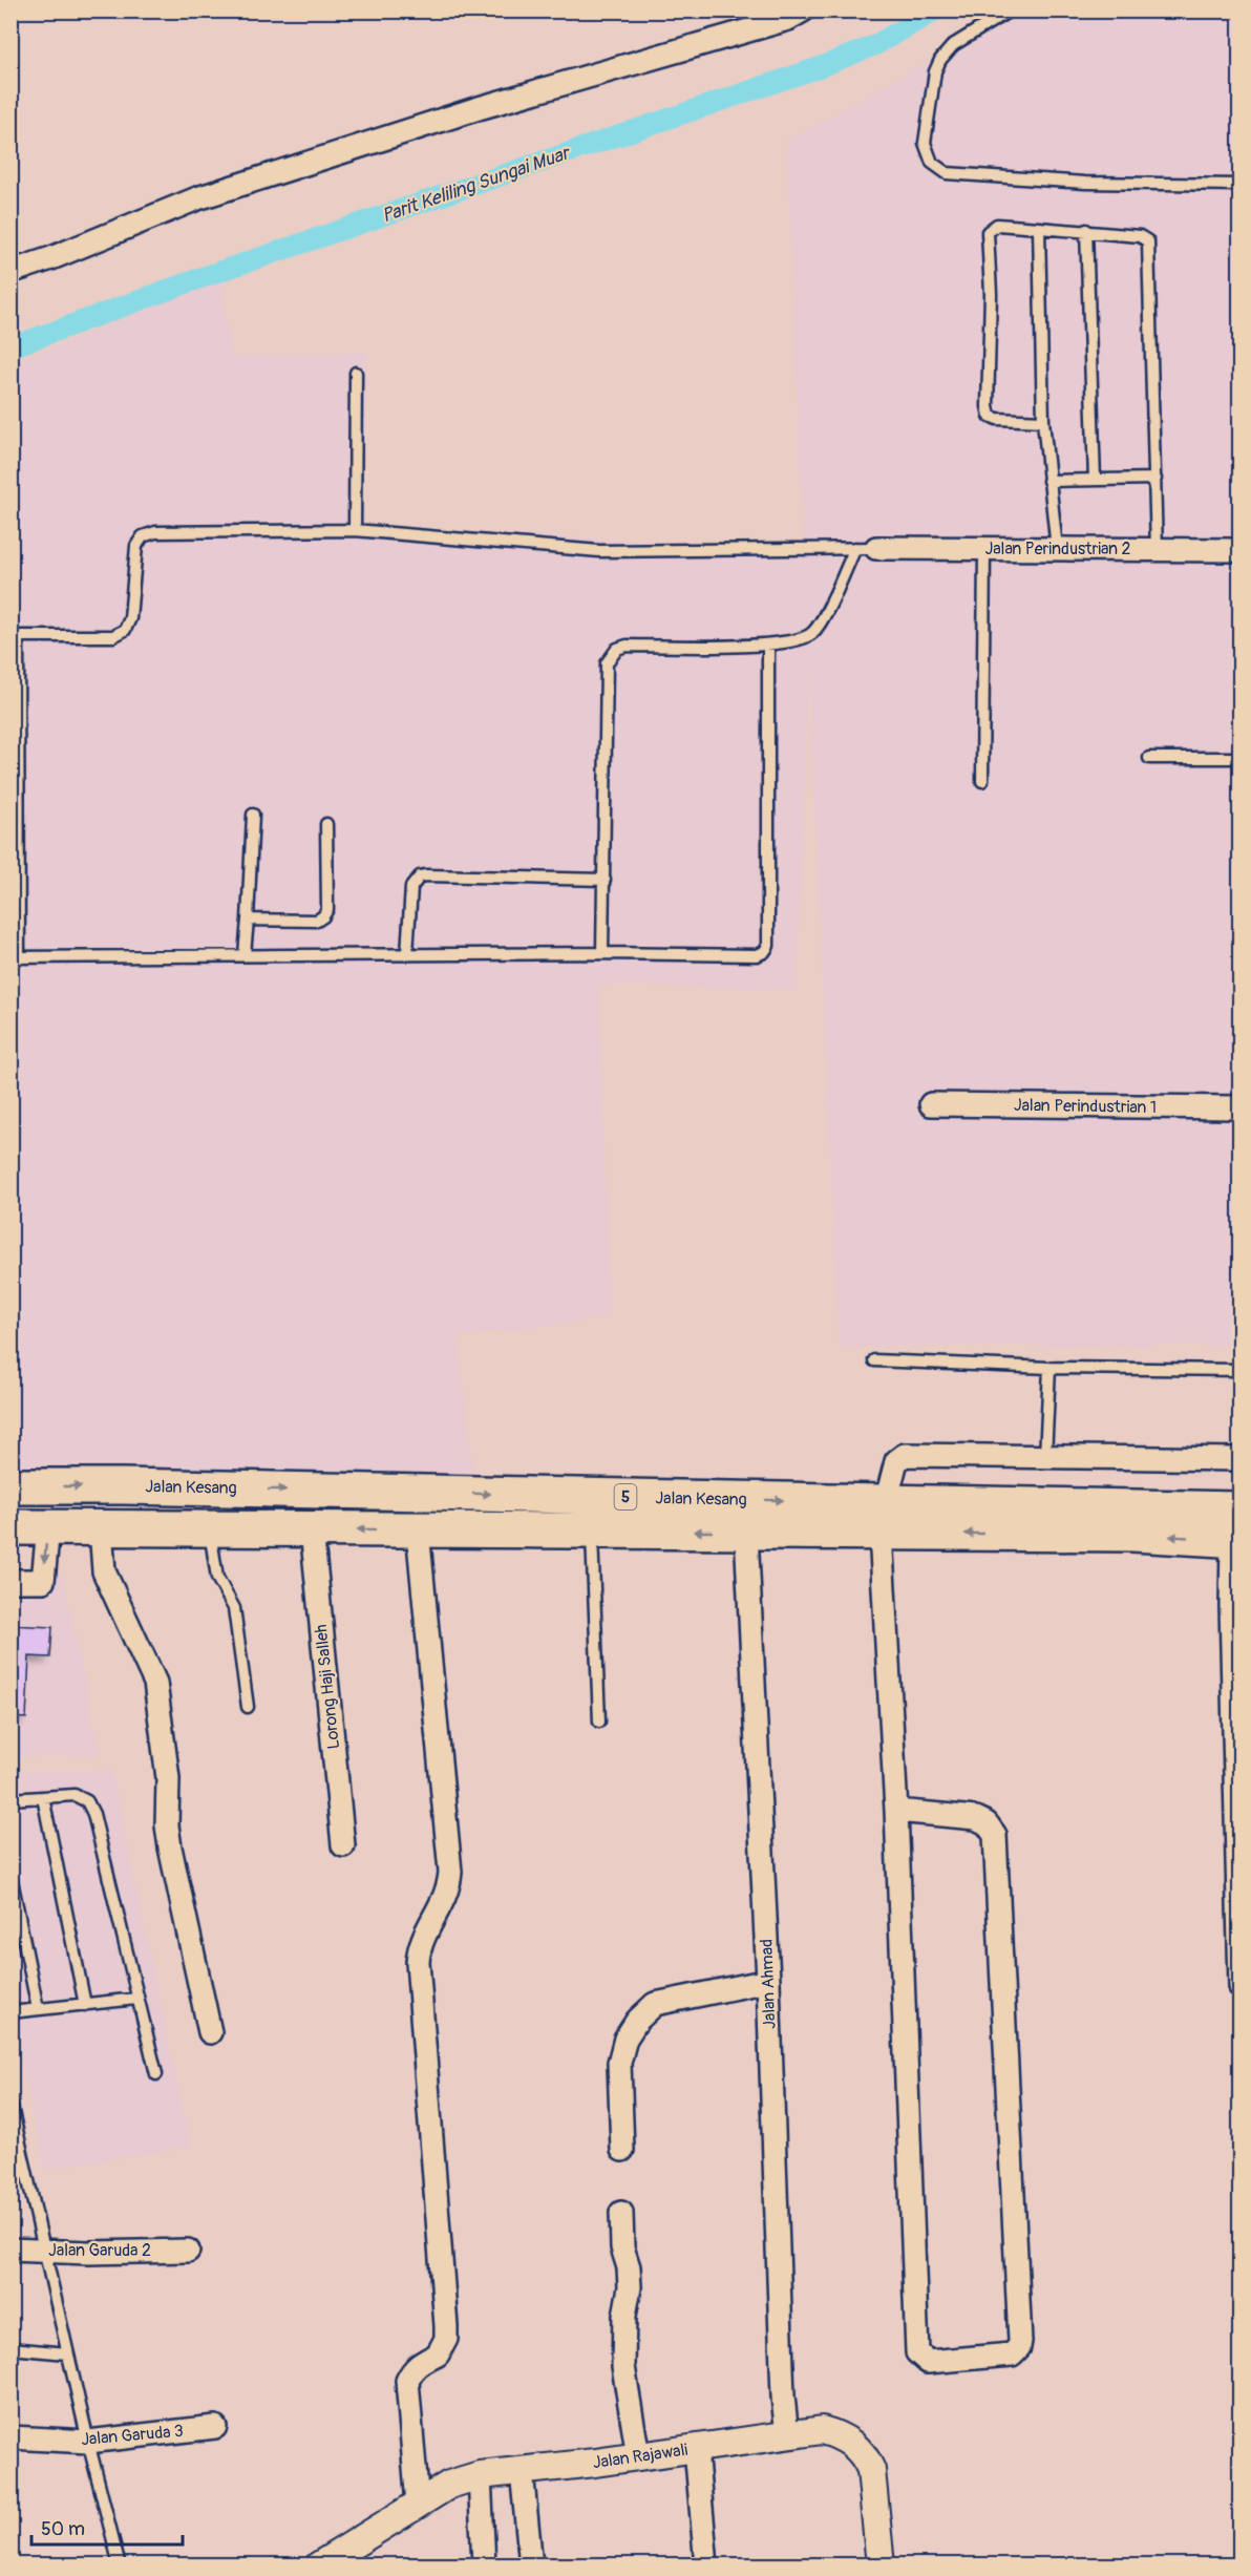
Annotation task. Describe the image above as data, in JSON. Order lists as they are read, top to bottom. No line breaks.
{"streets":{"main road":["Jalan Kesang","5"],"street":["Jalan Perindustrian 2","Jalan Perindustrian 1","Lorong Haji Salleh","Jalan Ahmad","Jalan Garuda 2","Jalan Garuda 3","Jalan Rajawali"]},"crossings":[["Jalan Kesang","Lorong Haji Salleh"],["Jalan Kesang","Jalan Ahmad"],["Jalan Ahmad","Jalan Rajawali"]],"water":["Parit Keliling Sungai Muar"],"scale_bar":"50 m"}
